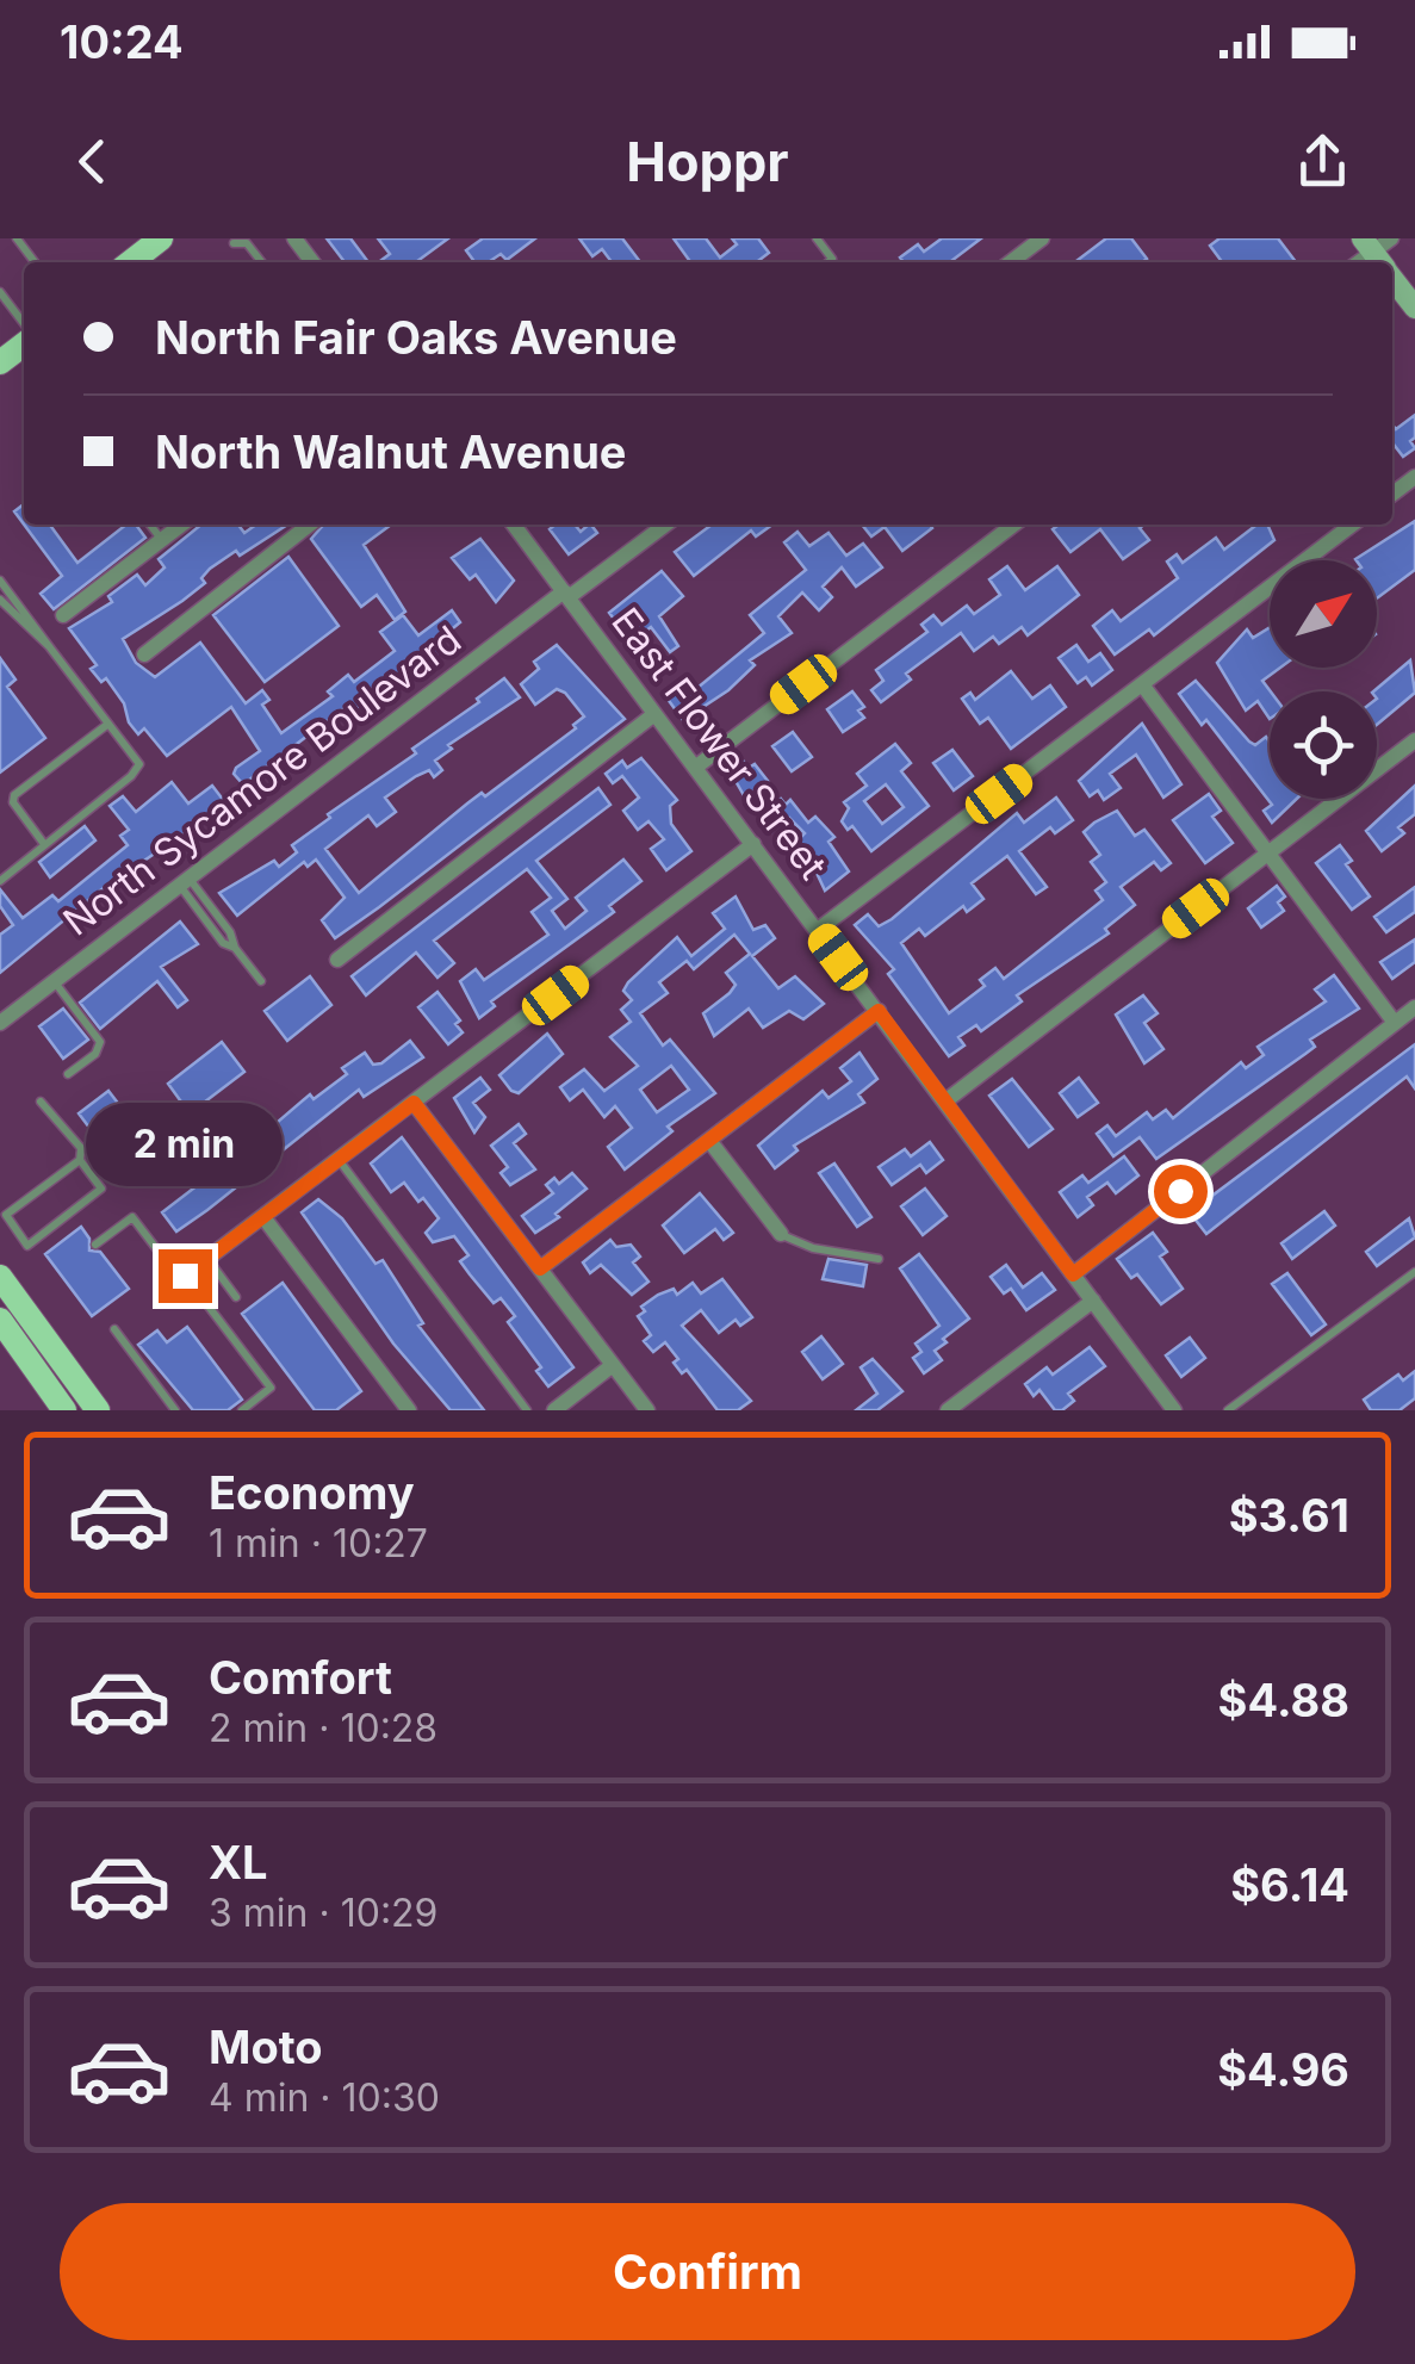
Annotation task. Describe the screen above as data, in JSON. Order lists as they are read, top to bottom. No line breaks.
{"streets":{"street":["East Flower Street","North Sycamore Boulevard"]},"crossings":[["East Flower Street","North Sycamore Boulevard"]],"north":"top right","page":{"status":"10:24","header":"Hoppr","banner":["North Fair Oaks Avenue","North Walnut Avenue"],"bubble":"2 min","list":[{"name":"Economy","note":"1 min · 10:27","value":"$3.61"},{"name":"Comfort","note":"2 min · 10:28","value":"$4.88"},{"name":"XL","note":"3 min · 10:29","value":"$6.14"},{"name":"Moto","note":"4 min · 10:30","value":"$4.96"}],"buttons":"Confirm"}}
